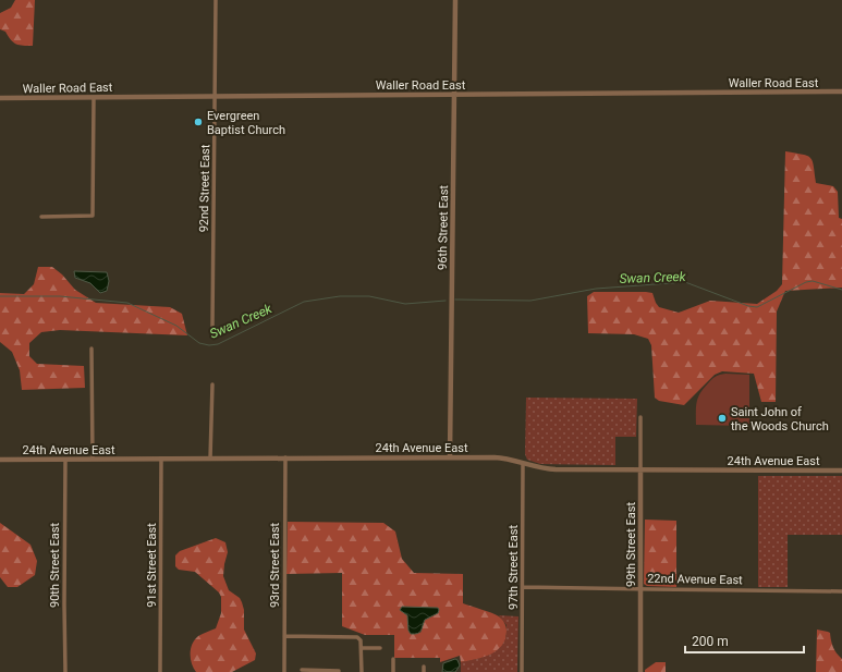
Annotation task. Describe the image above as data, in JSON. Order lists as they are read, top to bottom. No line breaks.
{"streets":{"street":["Waller Road East","92nd Street East","96th Street East","24th Avenue East","99th Street East","90th Street East","91st Street East","93rd Street East","97th Street East","22nd Avenue East"]},"crossings":[["Waller Road East","92nd Street East"],["Waller Road East","96th Street East"],["96th Street East","24th Avenue East"],["24th Avenue East","99th Street East"],["24th Avenue East","90th Street East"],["24th Avenue East","91st Street East"],["24th Avenue East","93rd Street East"],["24th Avenue East","97th Street East"],["99th Street East","22nd Avenue East"],["97th Street East","22nd Avenue East"]],"water":["Swan Creek"],"places":["Evergreen Baptist Church","Saint John of the Woods Church"],"scale_bar":"200 m"}
